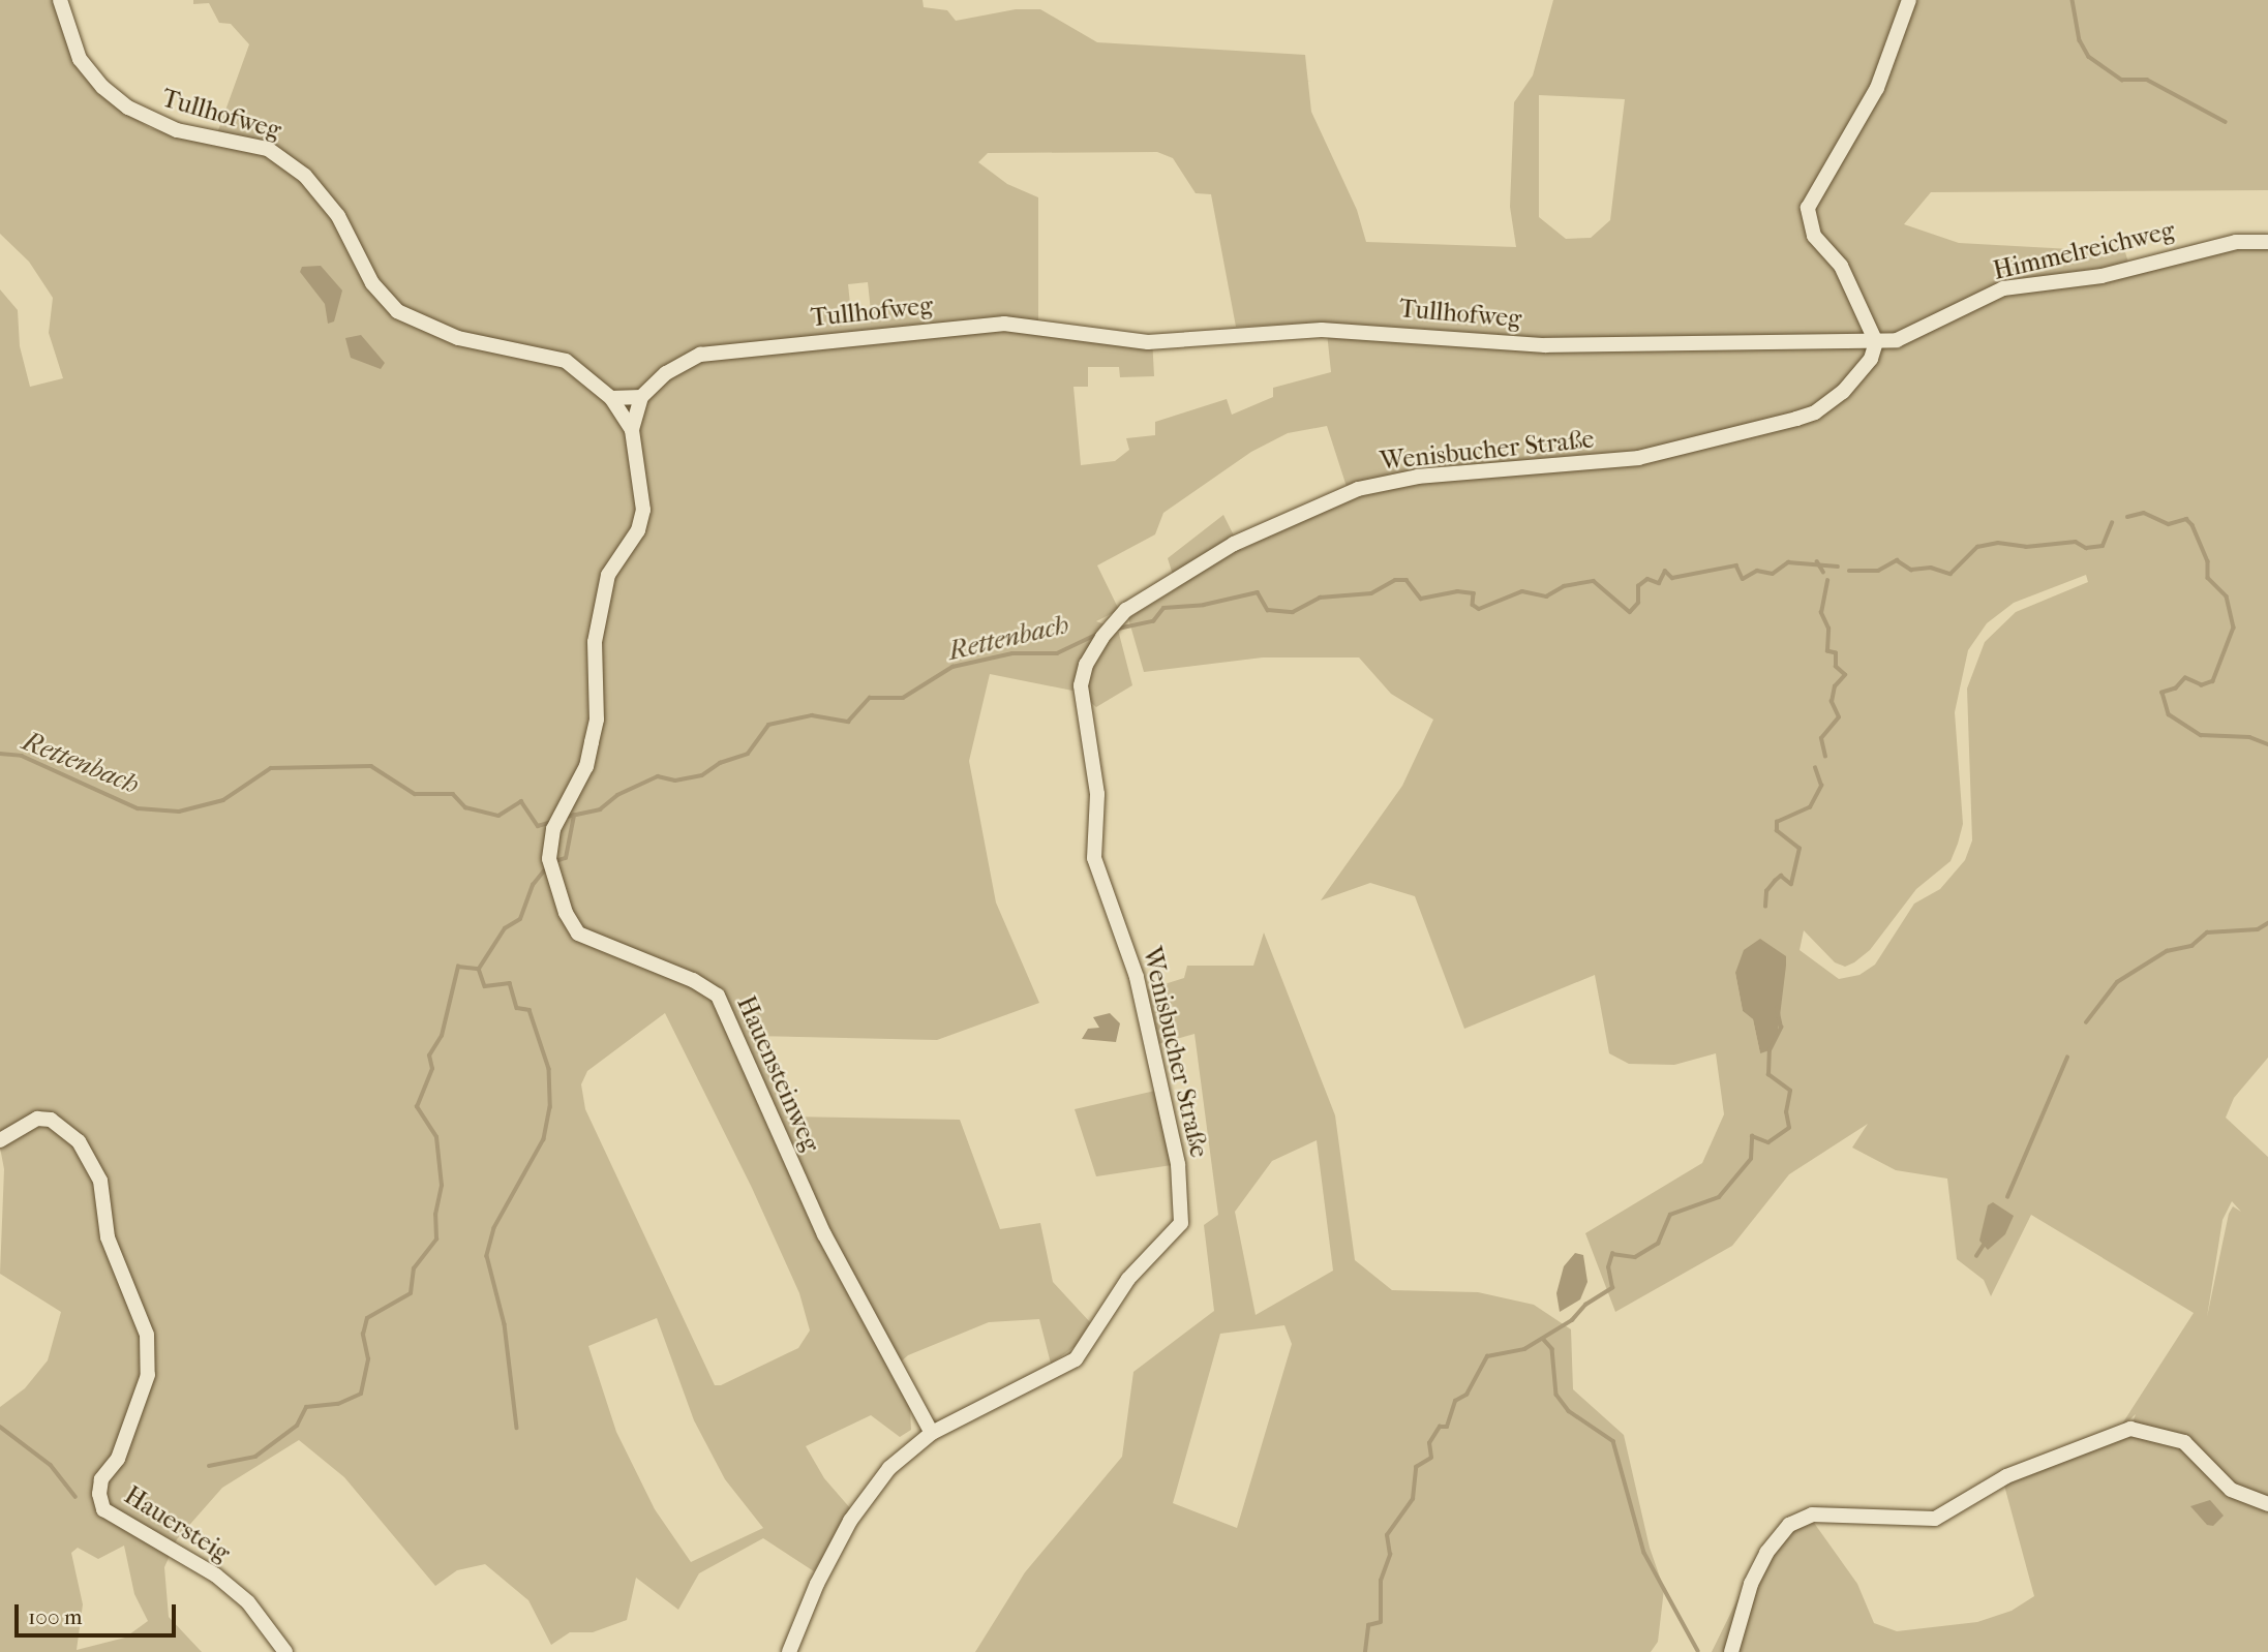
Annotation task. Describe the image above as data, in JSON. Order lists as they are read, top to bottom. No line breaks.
{"streets":{"street":["Tullhofweg","Himmelreichweg","Wenisbucher Straße","Hauensteinweg","Hauersteig"]},"crossings":[["Tullhofweg","Himmelreichweg"],["Tullhofweg","Wenisbucher Straße"],["Tullhofweg","Hauensteinweg"],["Himmelreichweg","Wenisbucher Straße"],["Wenisbucher Straße","Hauensteinweg"]],"water":["Rettenbach"],"scale_bar":"100 m"}
